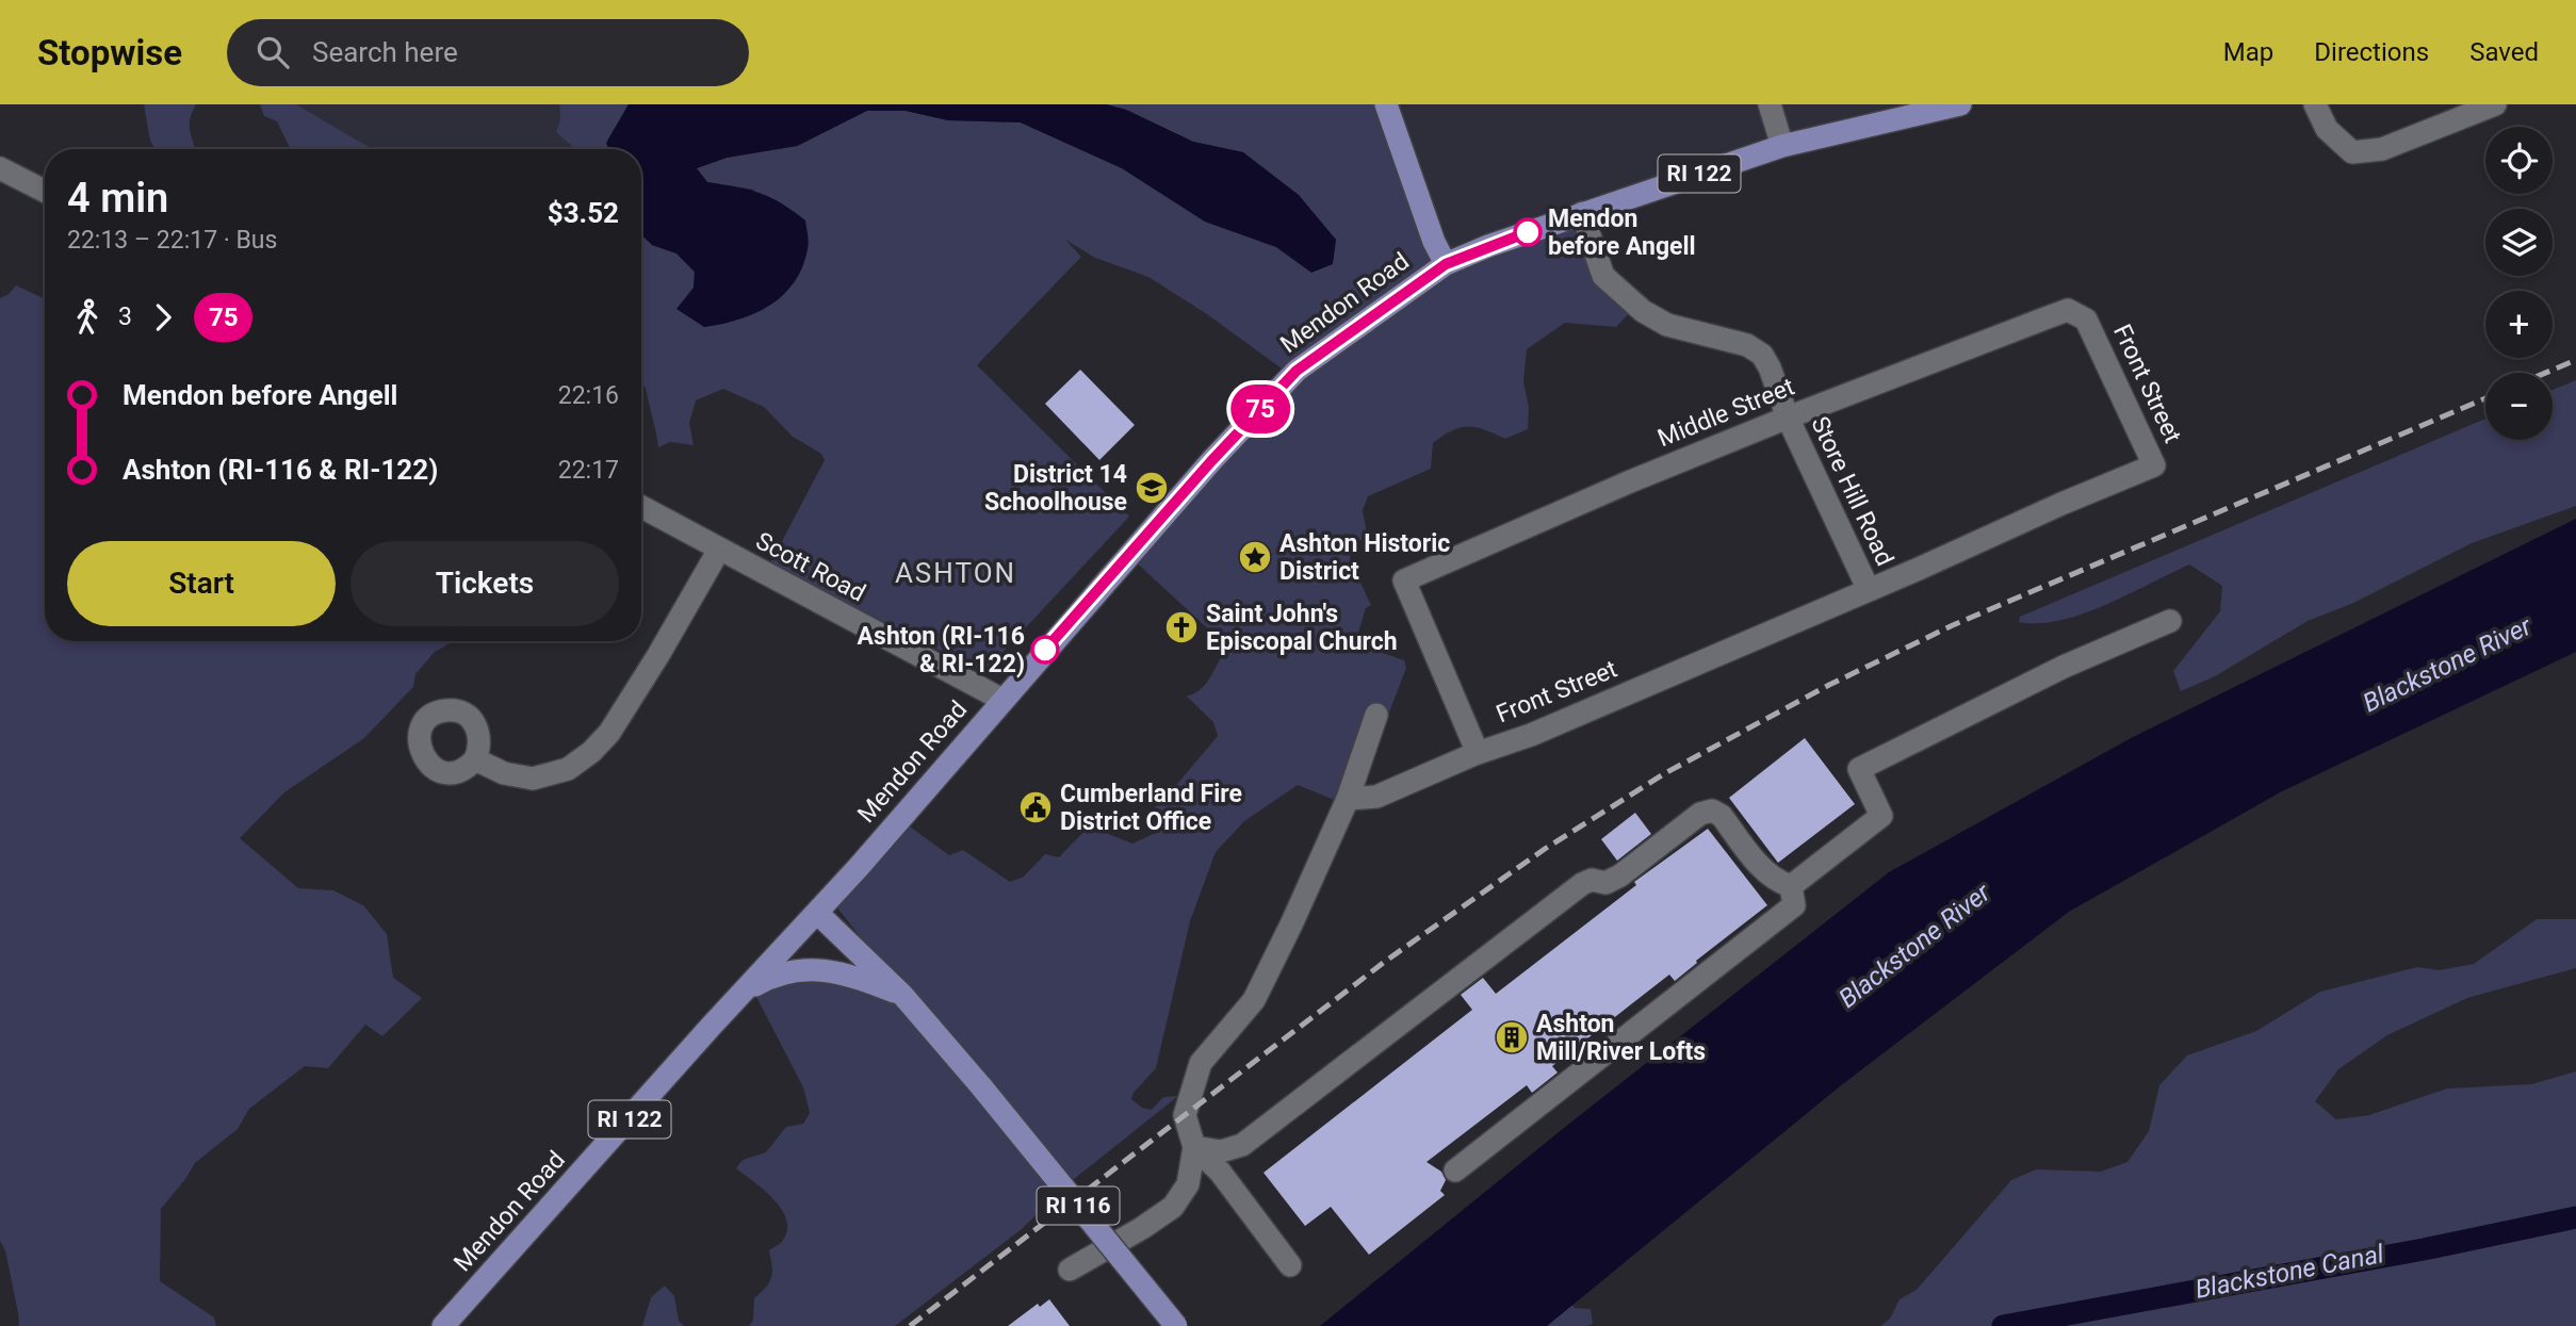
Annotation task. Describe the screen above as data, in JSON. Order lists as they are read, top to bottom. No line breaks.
{"streets":{"main road":["RI 122","Mendon Road","RI 116"],"street":["Front Street","Middle Street","Store Hill Road","Scott Road"]},"crossings":[["Mendon Road","Store Hill Road"],["Mendon Road","Scott Road"],["Mendon Road","RI 116"],["Front Street","Middle Street"],["Front Street","Store Hill Road"],["Middle Street","Store Hill Road"]],"districts":["ASHTON"],"water":["Blackstone River","Blackstone Canal"],"places":{"other":["Mendon before Angell","Ashton (RI-116 & RI-122)"],"school or university":["District 14 Schoolhouse"],"place":["Ashton Historic District"],"church":["Saint John's Episcopal Church"],"public building":["Cumberland Fire District Office"],"building":["Ashton Mill/River Lofts"]},"lines":["bus line 75"],"page":{"header":"Stopwise","search":"Search here","nav":["Map","Directions","Saved"],"on_map":"75","map_buttons":["+","−"],"heading":["4 min","22:13 – 22:17 · Bus","$3.52"],"legs":["3","75"],"list":[{"name":"Mendon before Angell","value":"22:16"},{"name":"Ashton (RI-116 & RI-122)","value":"22:17"}],"buttons":["Start","Tickets"]}}
